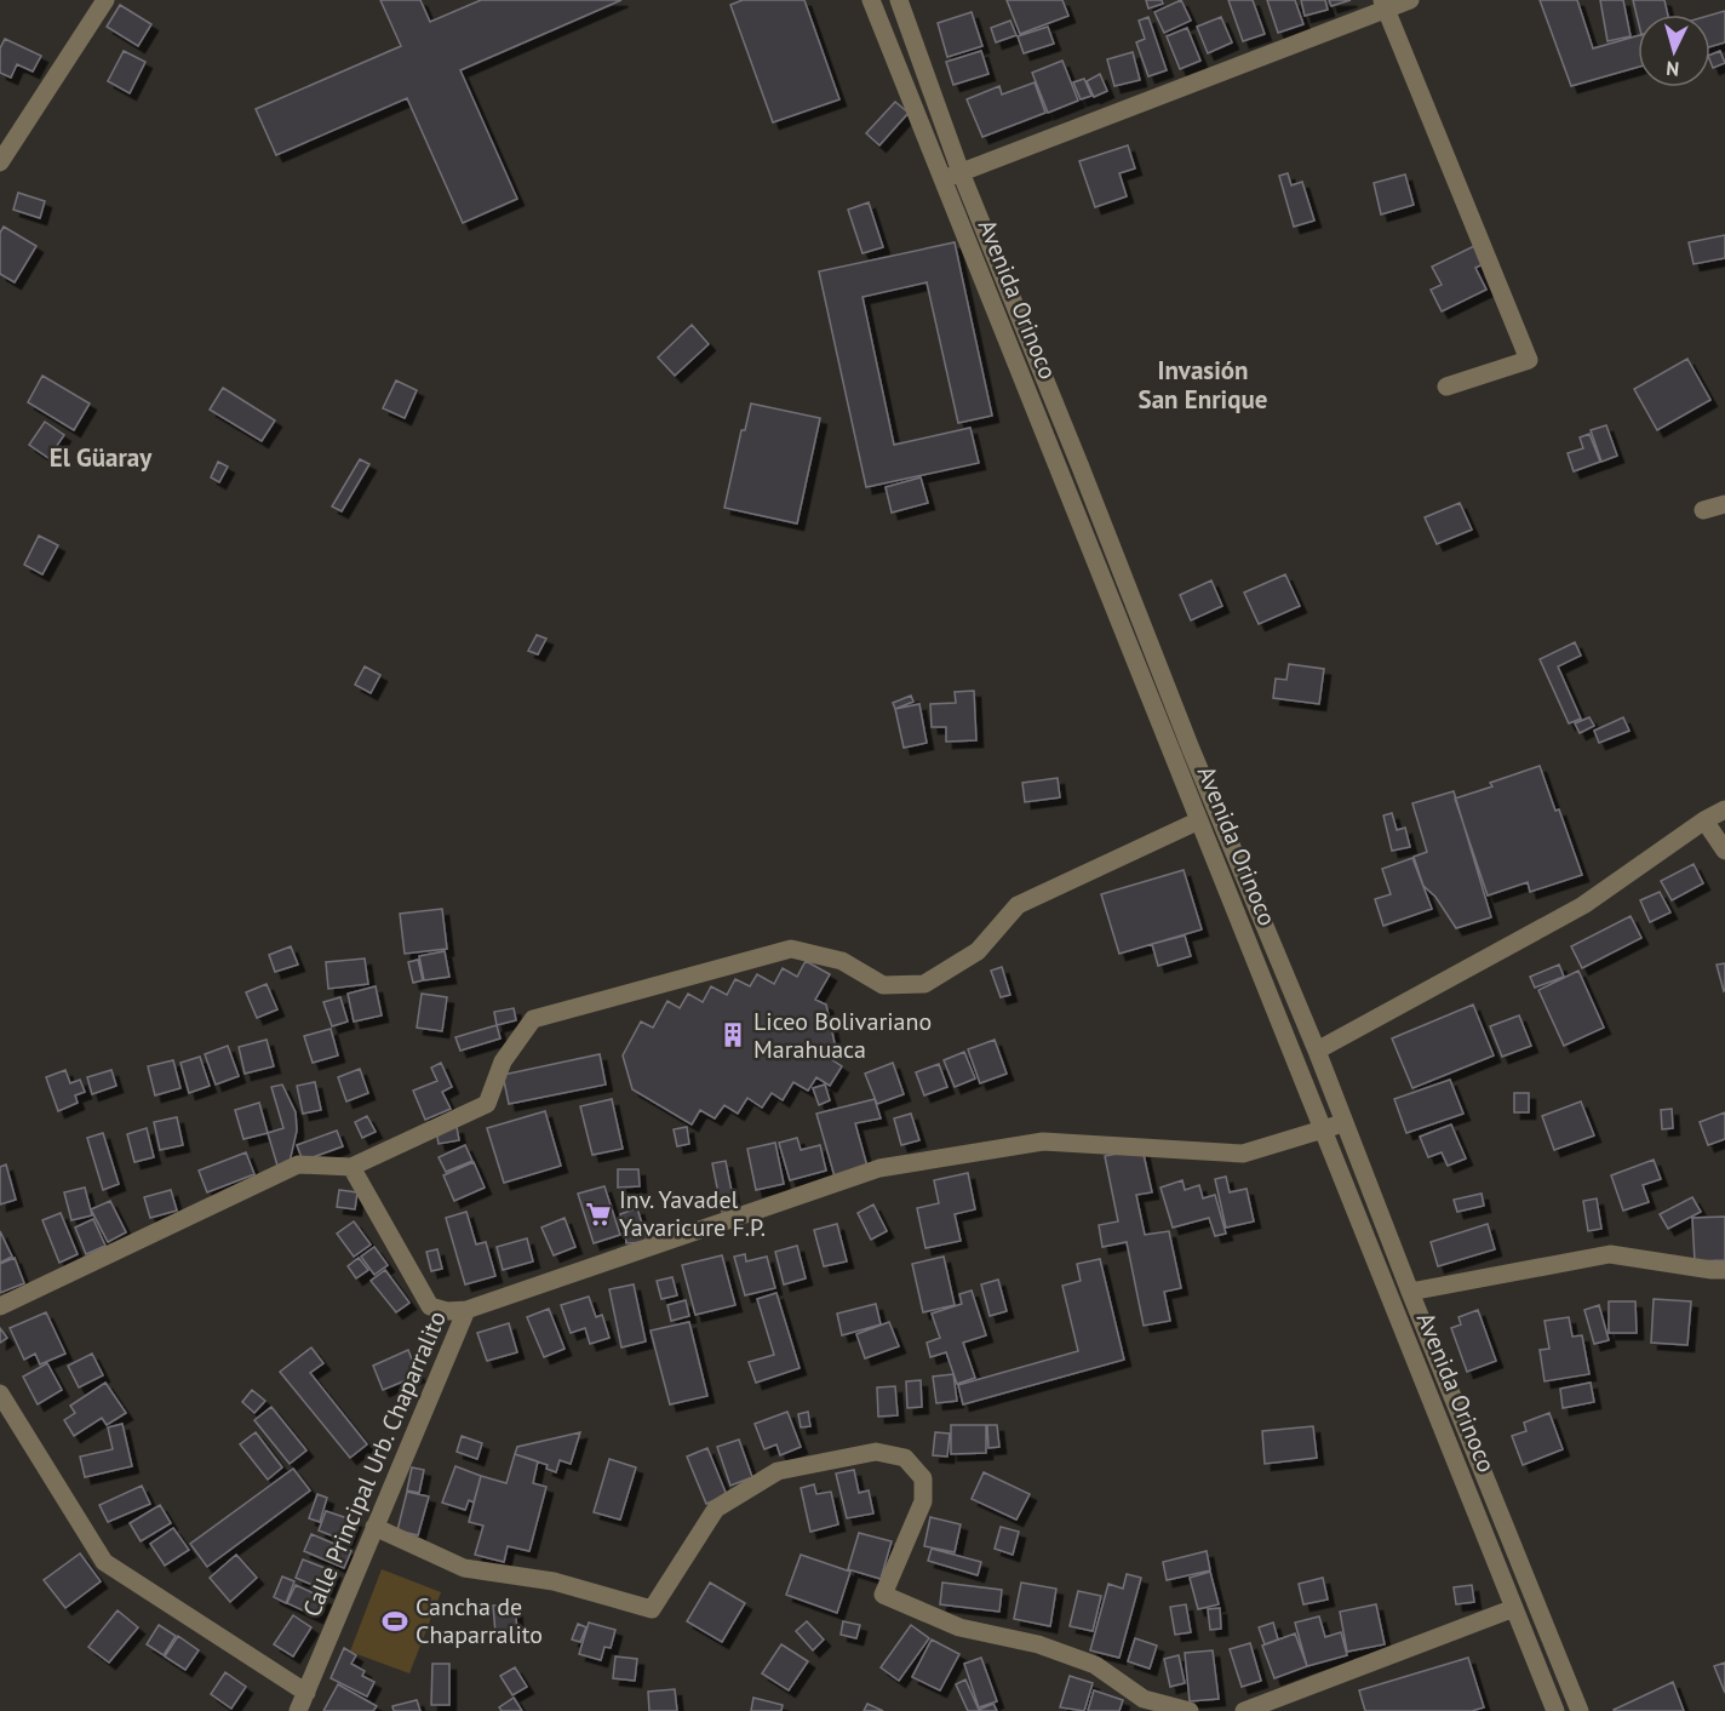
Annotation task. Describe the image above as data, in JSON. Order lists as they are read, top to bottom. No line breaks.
{"streets":{"street":["Avenida Orinoco","Calle Principal Urb. Chaparralito"]},"crossings":[["Avenida Orinoco","Calle Principal Urb. Chaparralito"]],"districts":["Invasión San Enrique","El Güaray"],"places":{"building":["Liceo Bolivariano Marahuaca"],"supermarket":["Inv. Yavadel Yavaricure F.P."],"sports":["Cancha de Chaparralito"]},"north":"bottom"}
